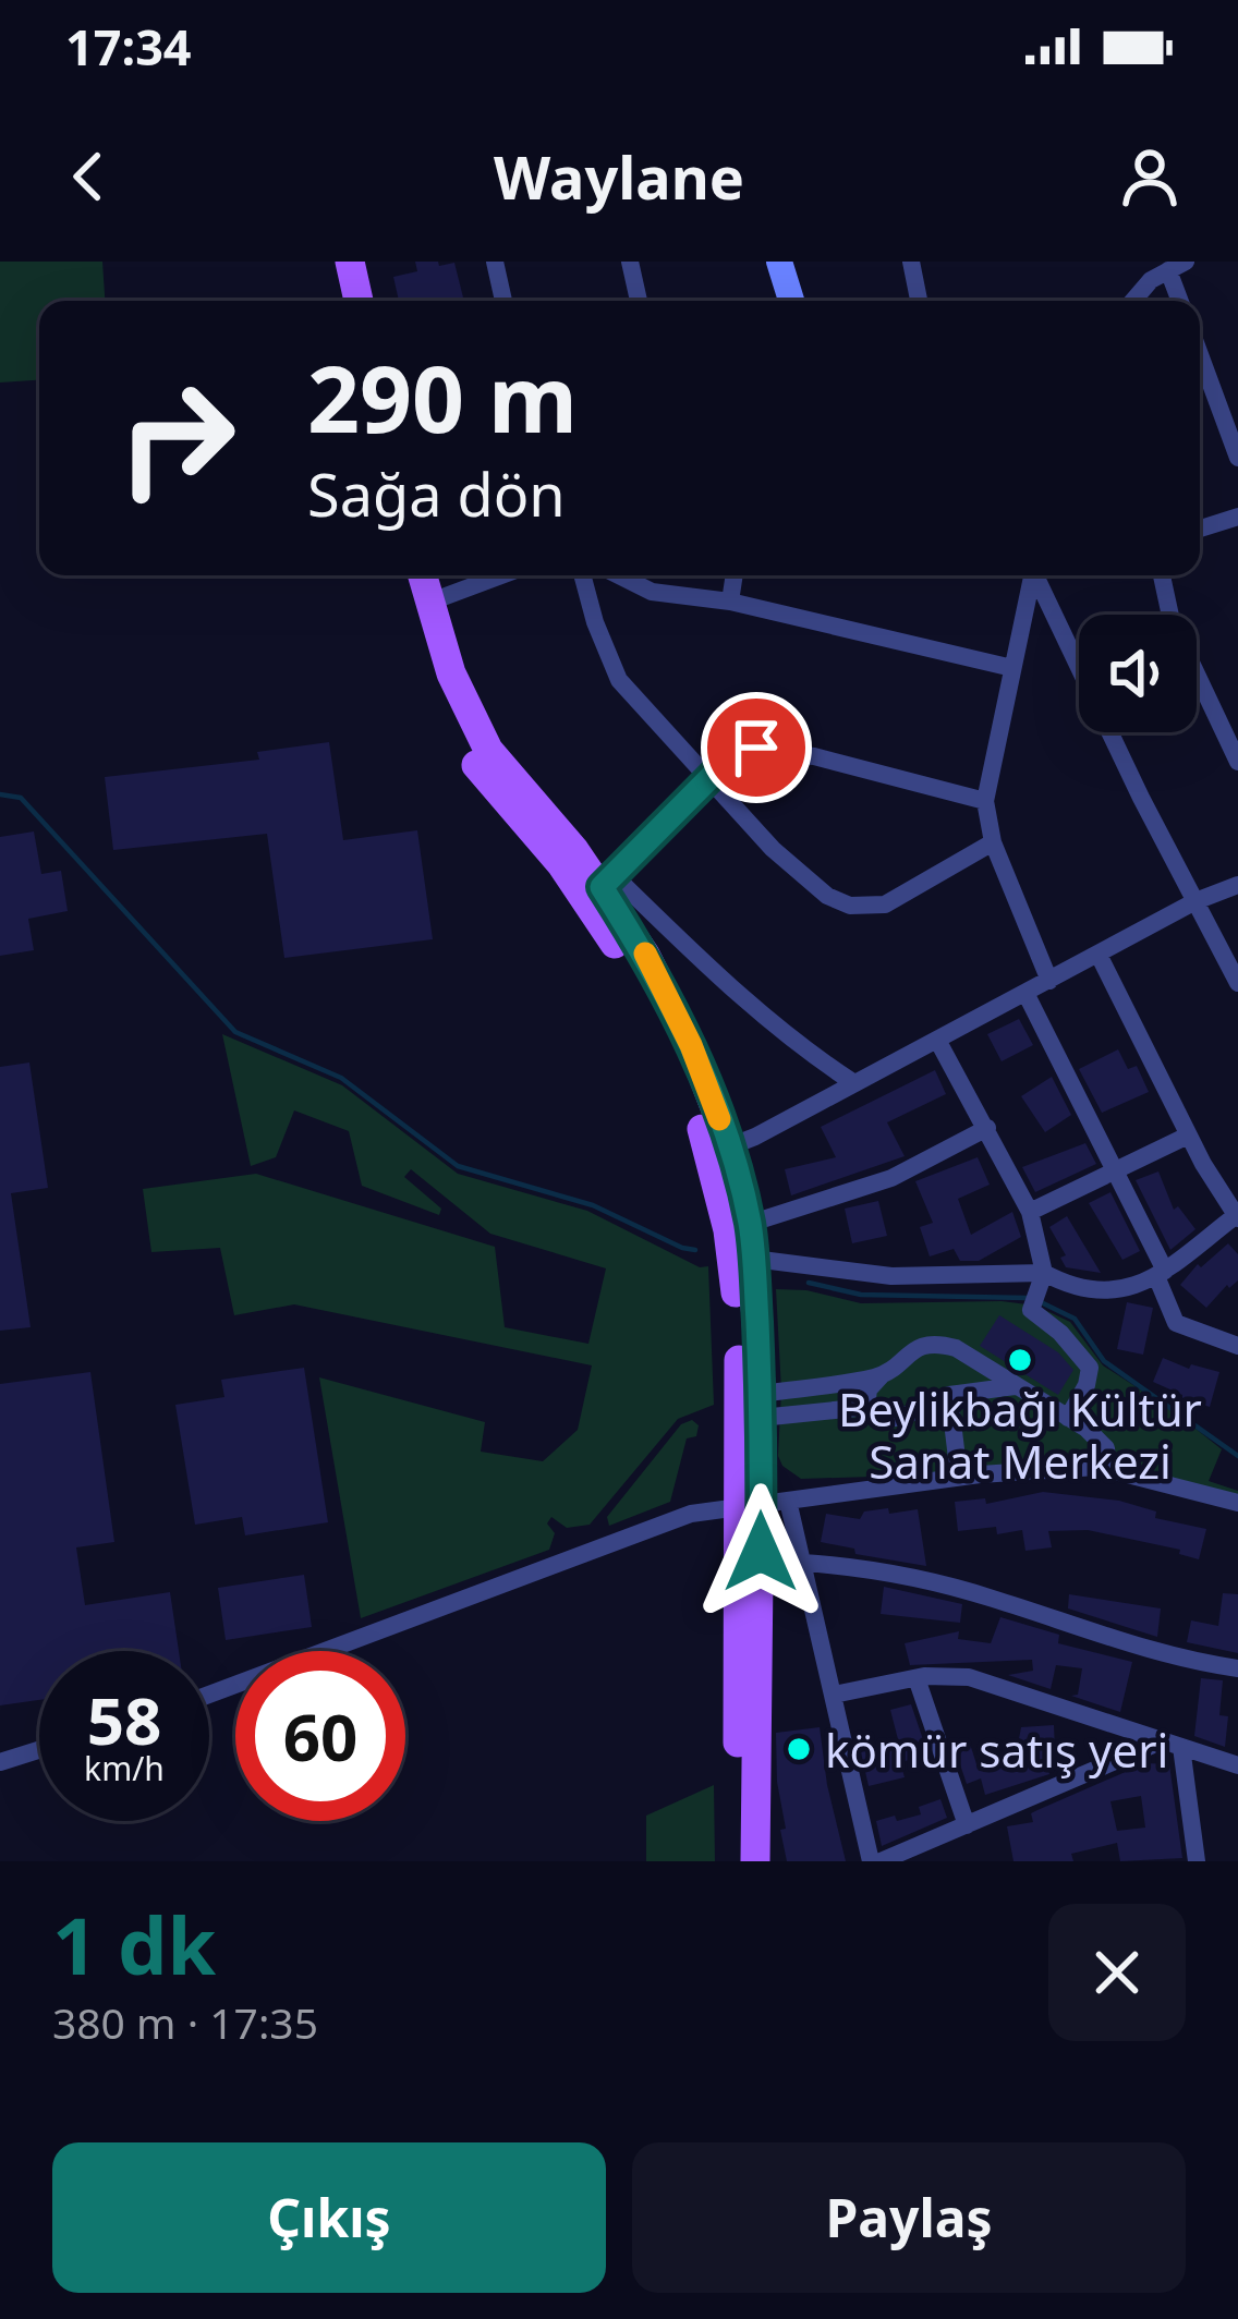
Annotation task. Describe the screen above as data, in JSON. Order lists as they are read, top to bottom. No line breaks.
{"places":["Beylikbağı Kültür Sanat Merkezi","kömür satış yeri"],"page":{"status":"17:34","header":"Waylane","turn":["290 m","Sağa dön"],"speed":"58 km/h","limit":"60","heading":["1 dk","380 m · 17:35"],"buttons":["Çıkış","Paylaş"]}}
